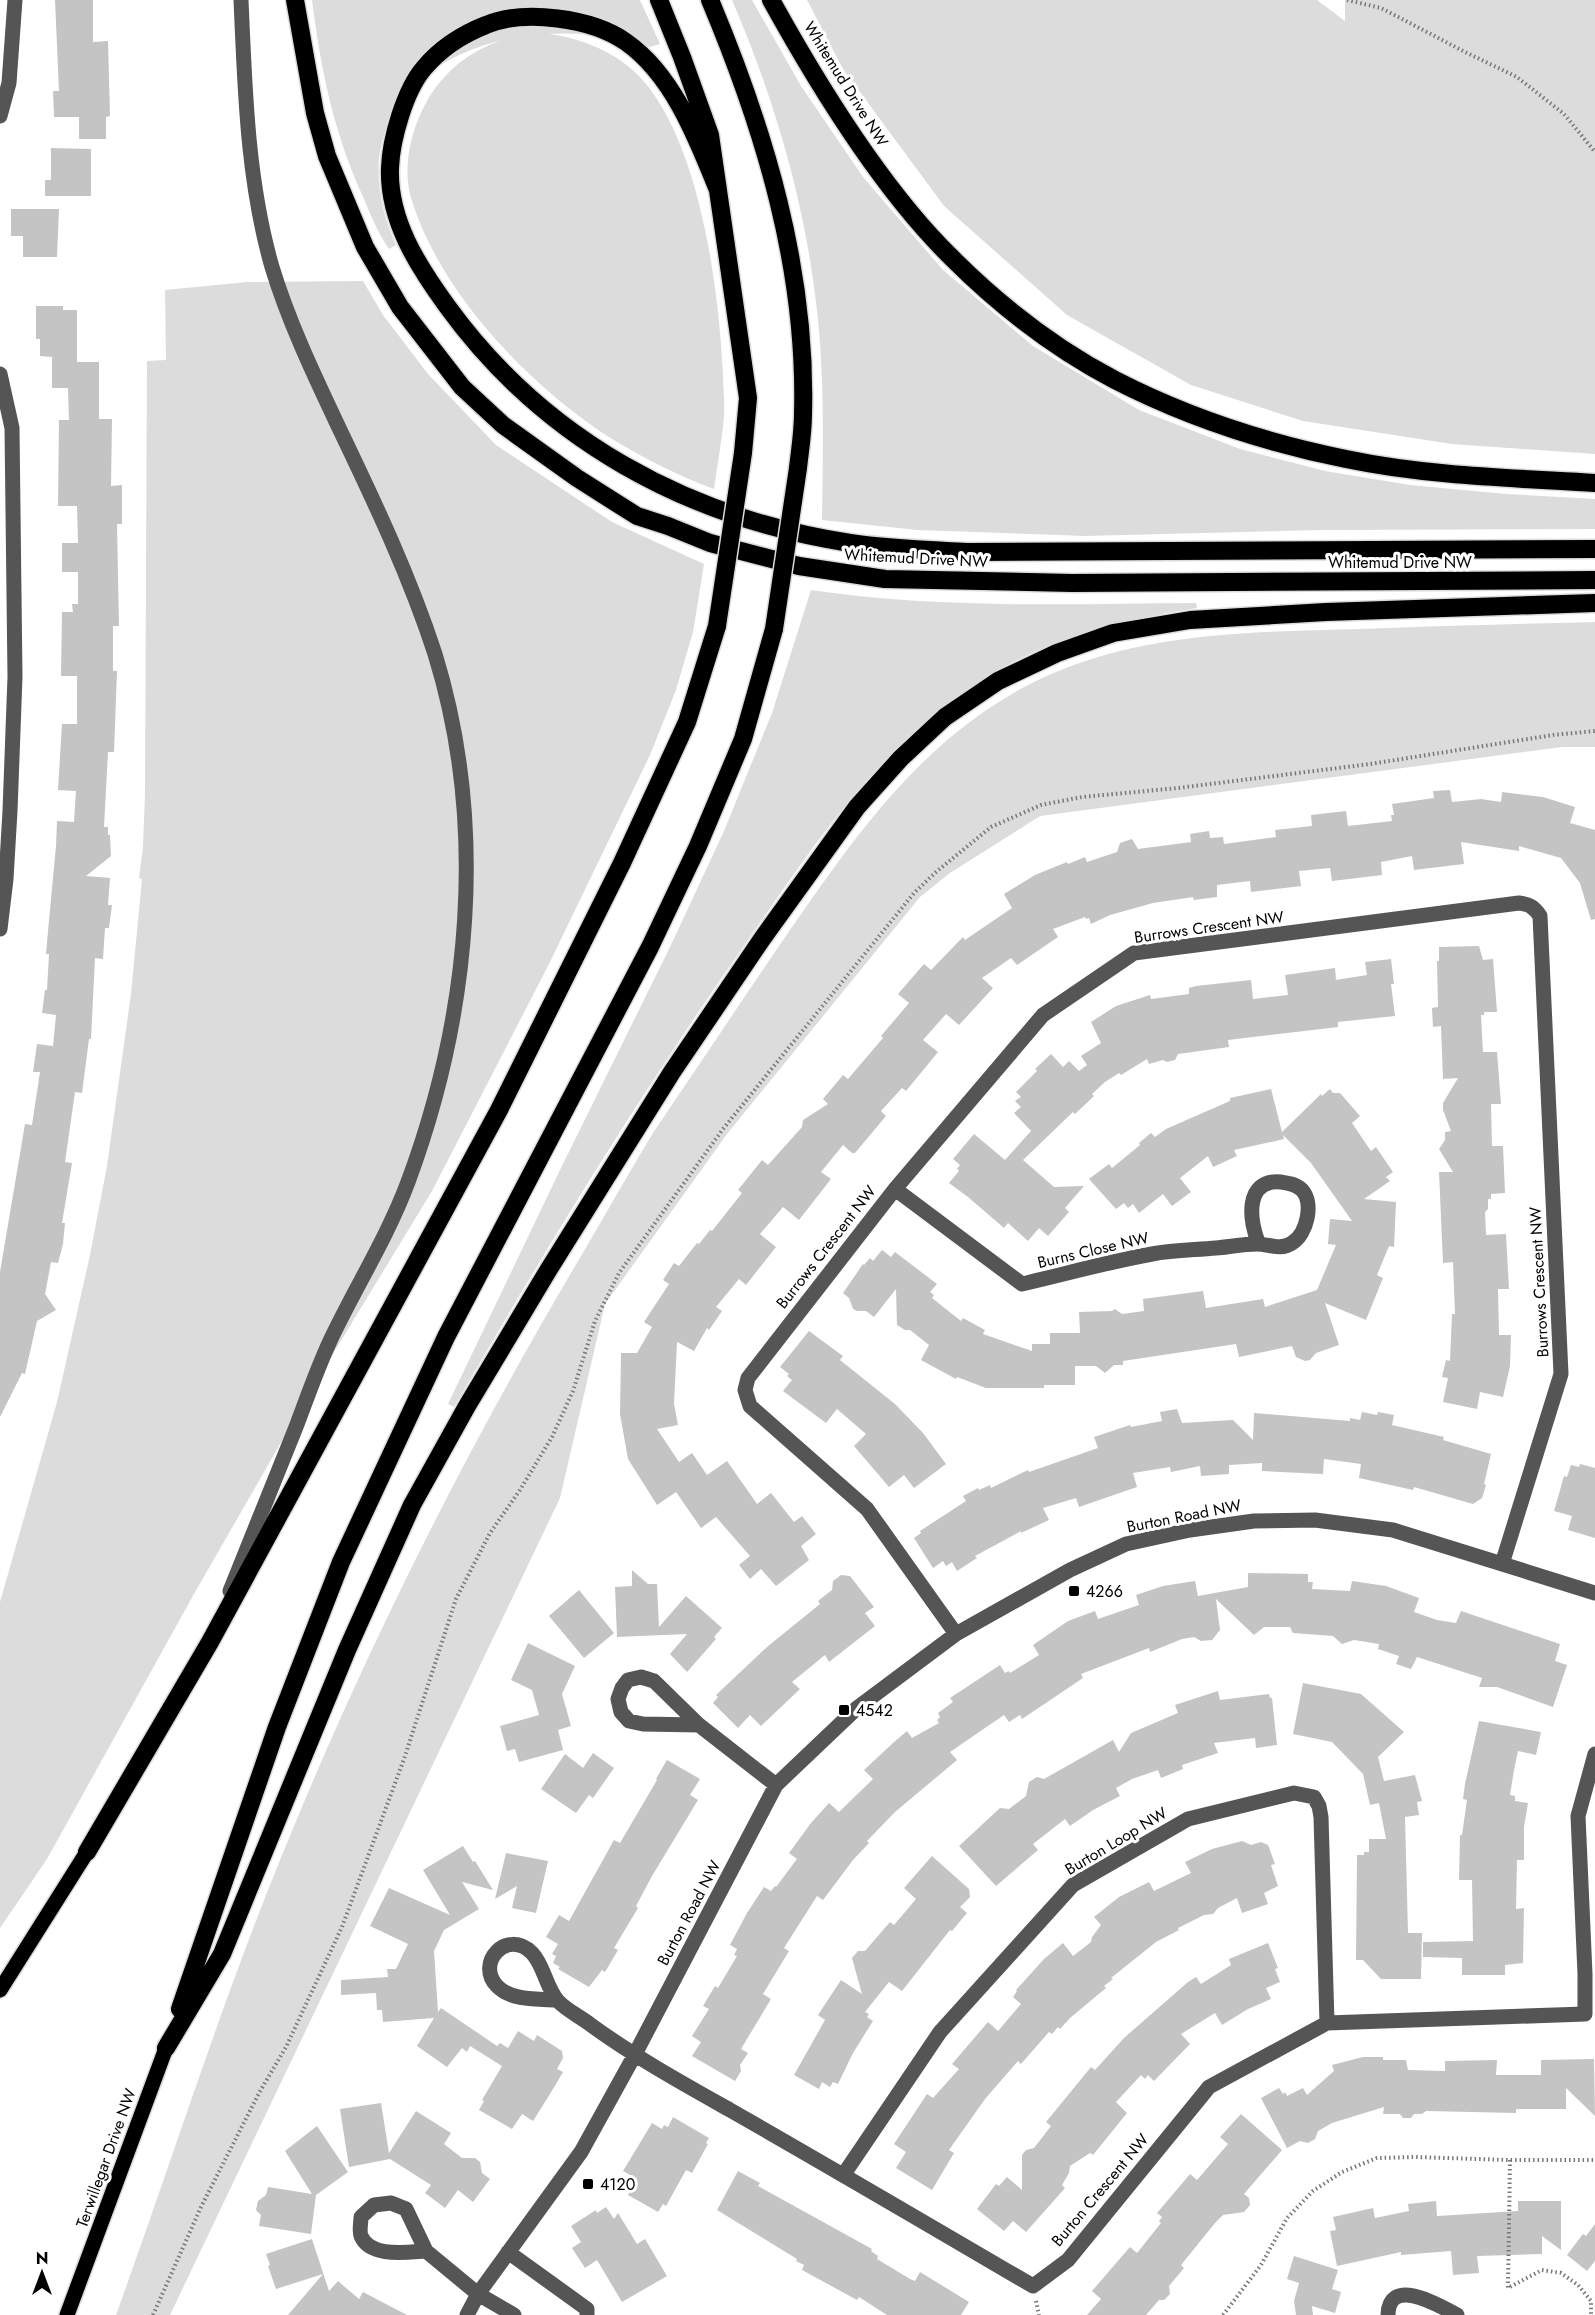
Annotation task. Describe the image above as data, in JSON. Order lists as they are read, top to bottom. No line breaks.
{"streets":{"highway":["Whitemud Drive NW"],"main road":["Terwillegar Drive NW"],"street":["Burrows Crescent NW","Burns Close NW","Burton Road NW","Burton Loop NW","Burton Crescent NW"]},"crossings":[["Burrows Crescent NW","Burns Close NW"],["Burrows Crescent NW","Burton Road NW"],["Burton Road NW","Burton Crescent NW"],["Burton Loop NW","Burton Crescent NW"]],"places":{"transit":["4266","4542","4120"]},"north":"top"}
